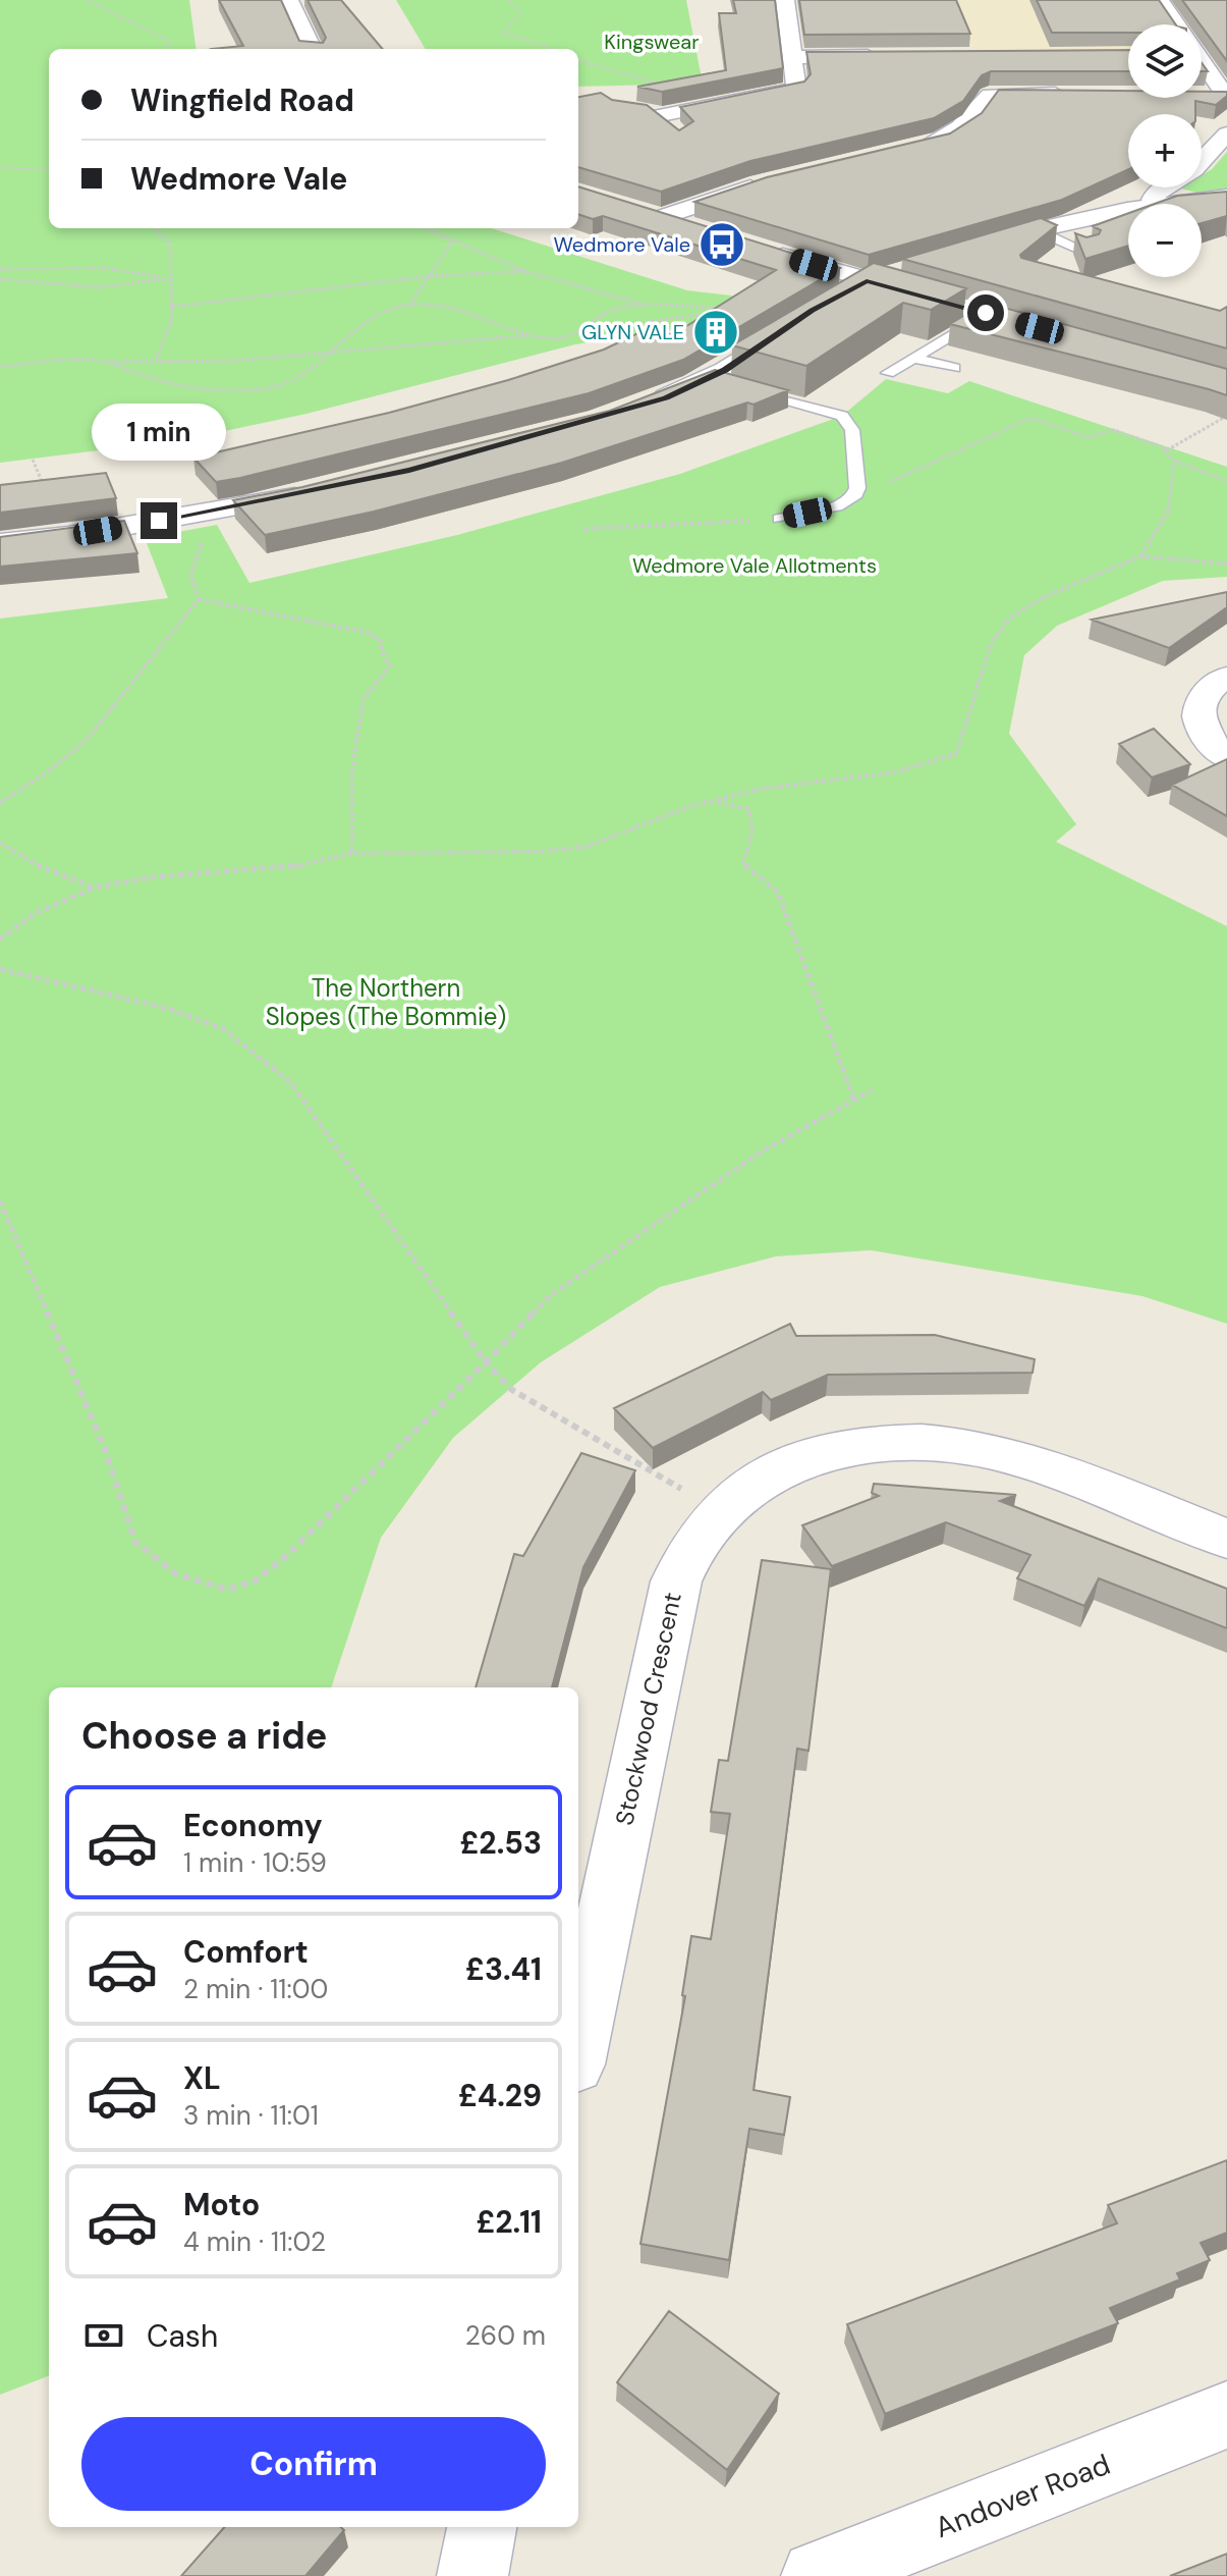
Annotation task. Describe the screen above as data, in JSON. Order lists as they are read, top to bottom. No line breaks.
{"streets":{"street":["Stockwood Crescent","Andover Road"]},"parks":["Kingswear","Wedmore Vale Allotments","The Northern Slopes (The Bommie)"],"places":{"bus stop":["Wedmore Vale"],"building":["GLYN VALE"]},"page":{"map_buttons":["+","−"],"banner":["Wingfield Road","Wedmore Vale"],"bubble":"1 min","heading":"Choose a ride","list":[{"name":"Economy","note":"1 min · 10:59","value":"£2.53"},{"name":"Comfort","note":"2 min · 11:00","value":"£3.41"},{"name":"XL","note":"3 min · 11:01","value":"£4.29"},{"name":"Moto","note":"4 min · 11:02","value":"£2.11"}],"pay":["Cash","260 m"],"buttons":"Confirm"}}
